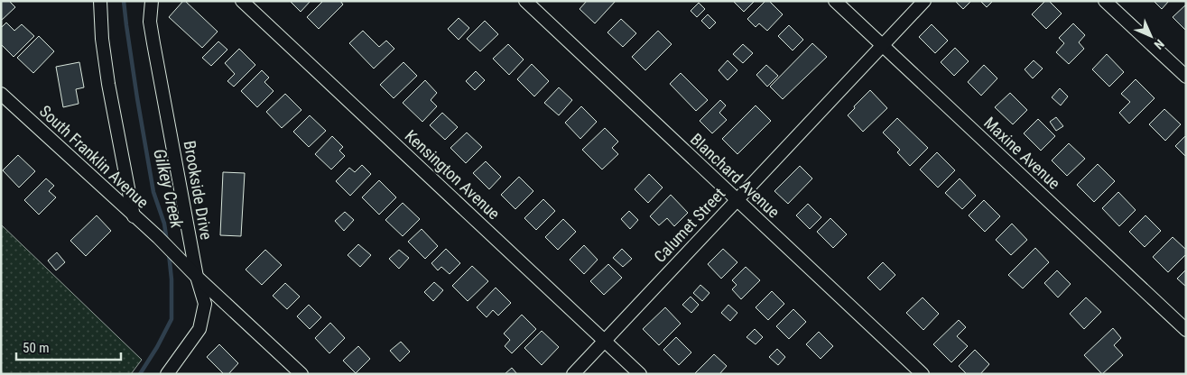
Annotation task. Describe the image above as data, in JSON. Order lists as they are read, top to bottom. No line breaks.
{"streets":{"street":["Maxine Avenue","South Franklin Avenue","Kensington Avenue","Blanchard Avenue","Brookside Drive","Calumet Street"]},"crossings":[["Maxine Avenue","Calumet Street"],["South Franklin Avenue","Brookside Drive"],["Kensington Avenue","Calumet Street"],["Blanchard Avenue","Calumet Street"]],"water":["Gilkey Creek"],"scale_bar":"50 m","north":"bottom right"}
